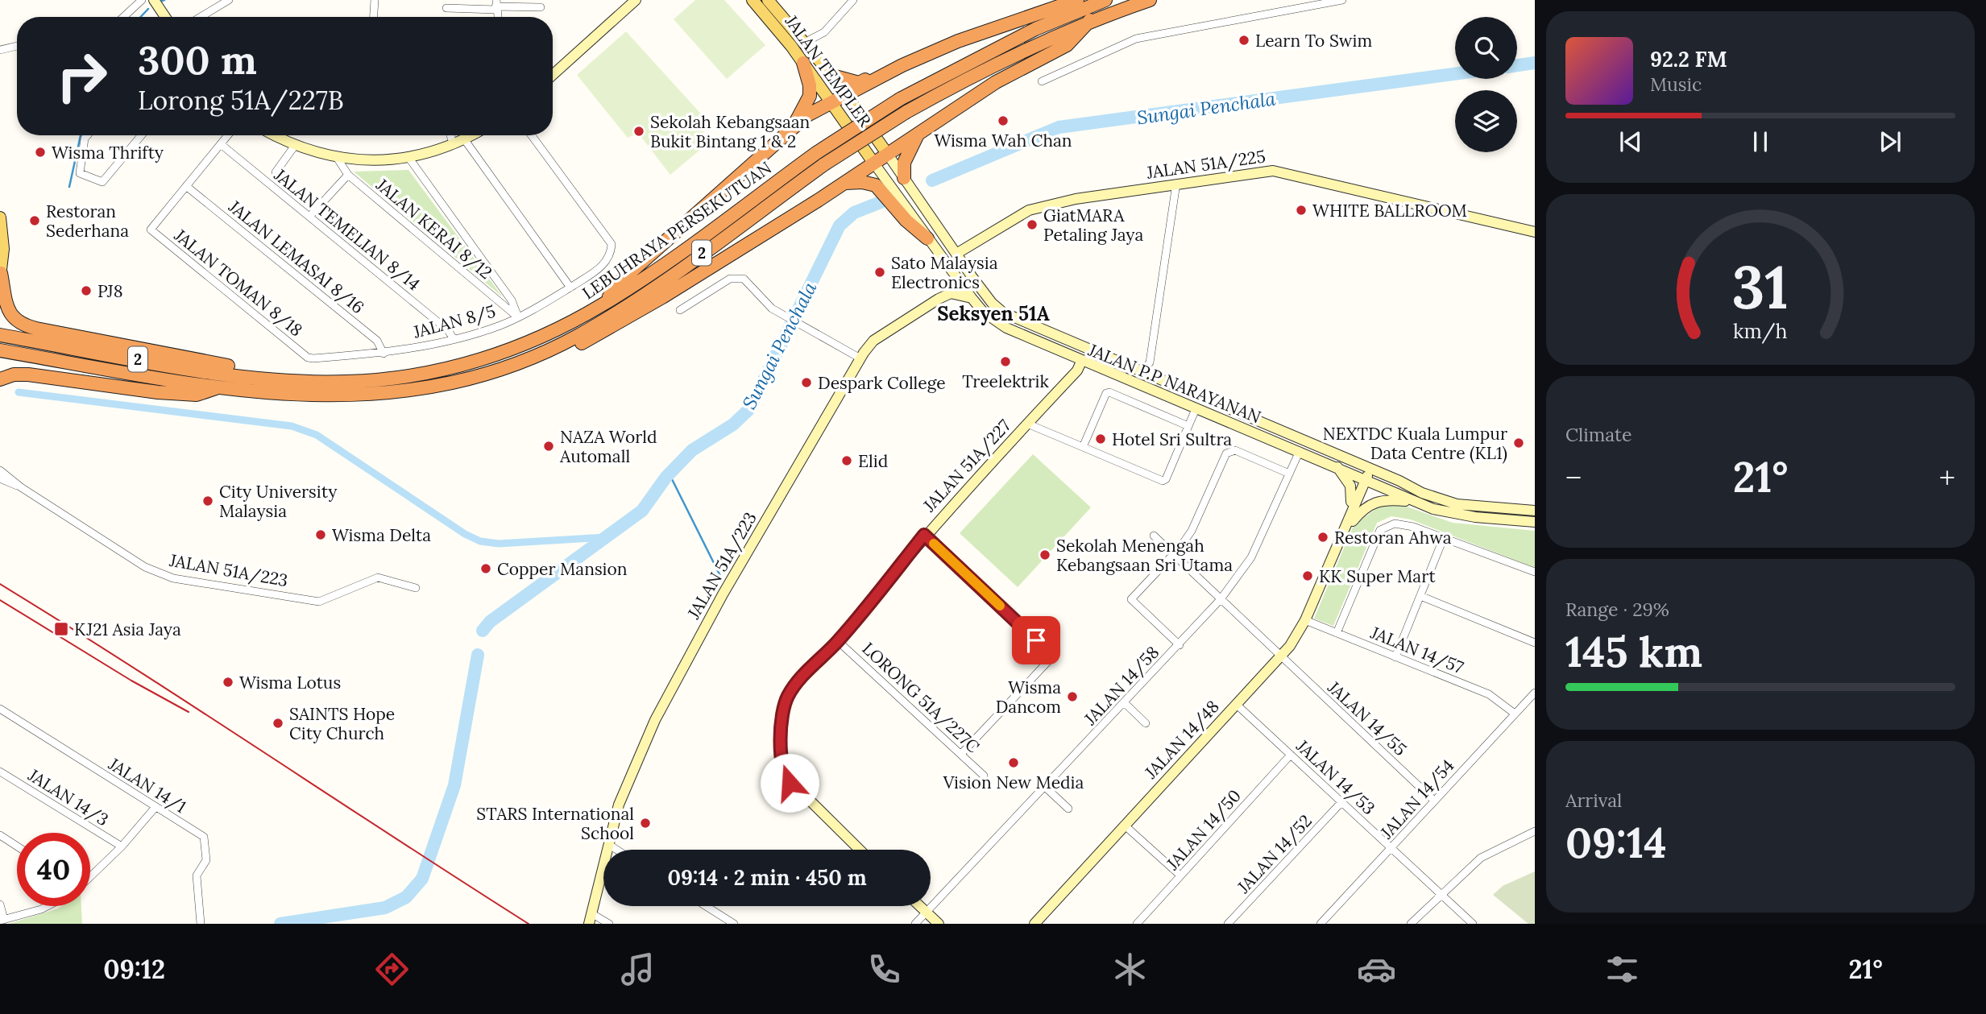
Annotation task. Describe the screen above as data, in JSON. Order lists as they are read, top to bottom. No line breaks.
{"streets":{"highway":["LEBUHRAYA PERSEKUTUAN","2"],"main road":["JALAN TEMPLER"],"street":["JALAN 51A/225","JALAN KERAI 8/12","JALAN TEMELIAN 8/14","JALAN LEMASAI 8/16","JALAN TOMAN 8/18","JALAN 8/5","JALAN P.P NARAYANAN","JALAN 51A/227","JALAN 51A/223","JALAN 14/57","JALAN 14/58","LORONG 51A/227C","JALAN 14/55","JALAN 14/48","JALAN 14/53","JALAN 14/1","JALAN 14/3","JALAN 14/54","JALAN 14/50","JALAN 14/52"]},"crossings":[["JALAN TEMPLER","JALAN P.P NARAYANAN"],["JALAN 51A/225","JALAN P.P NARAYANAN"],["JALAN KERAI 8/12","JALAN 8/5"],["JALAN TEMELIAN 8/14","JALAN 8/5"],["JALAN LEMASAI 8/16","JALAN TOMAN 8/18"],["JALAN LEMASAI 8/16","JALAN 8/5"],["JALAN TOMAN 8/18","JALAN 8/5"],["JALAN P.P NARAYANAN","JALAN 51A/227"],["JALAN P.P NARAYANAN","JALAN 51A/223"],["JALAN P.P NARAYANAN","JALAN 14/58"],["JALAN P.P NARAYANAN","JALAN 14/48"],["JALAN 51A/227","LORONG 51A/227C"],["JALAN 14/57","JALAN 14/48"],["JALAN 14/57","JALAN 14/54"],["JALAN 14/58","JALAN 14/55"],["JALAN 14/55","JALAN 14/48"],["JALAN 14/55","JALAN 14/54"],["JALAN 14/48","JALAN 14/53"],["JALAN 14/53","JALAN 14/54"],["JALAN 14/53","JALAN 14/50"],["JALAN 14/53","JALAN 14/52"]],"districts":["Seksyen 51A"],"water":["Sungai Penchala"],"places":{"other":["Learn To Swim","Wisma Wah Chan","Sekolah Kebangsaan Bukit Bintang 1 & 2","Wisma Thrifty","WHITE BALLROOM","Restoran Sederhana","GiatMARA Petaling Jaya","Sato Malaysia Electronics","PJ8","Treelektrik","Despark College","Hotel Sri Sultra","NEXTDC Kuala Lumpur Data Centre (KL1)","NAZA World Automall","Elid","City University Malaysia","Wisma Delta","Restoran Ahwa","Sekolah Menengah Kebangsaan Sri Utama","Copper Mansion","KK Super Mart","Wisma Lotus","Wisma Dancom","SAINTS Hope City Church","Vision New Media","STARS International School"],"transit":["KJ21 Asia Jaya"]},"page":{"turn":["300 m","Lorong 51A/227B"],"song":["92.2 FM","Music"],"tile":["Climate",["Range · 29%","145 km"],["Arrival","09:14"]],"heat":["−","21°","+"],"limit":"40","trip":"09:14 · 2 min · 450 m","tabs":["09:12","21°"],"gauge":["31","km/h"]}}
